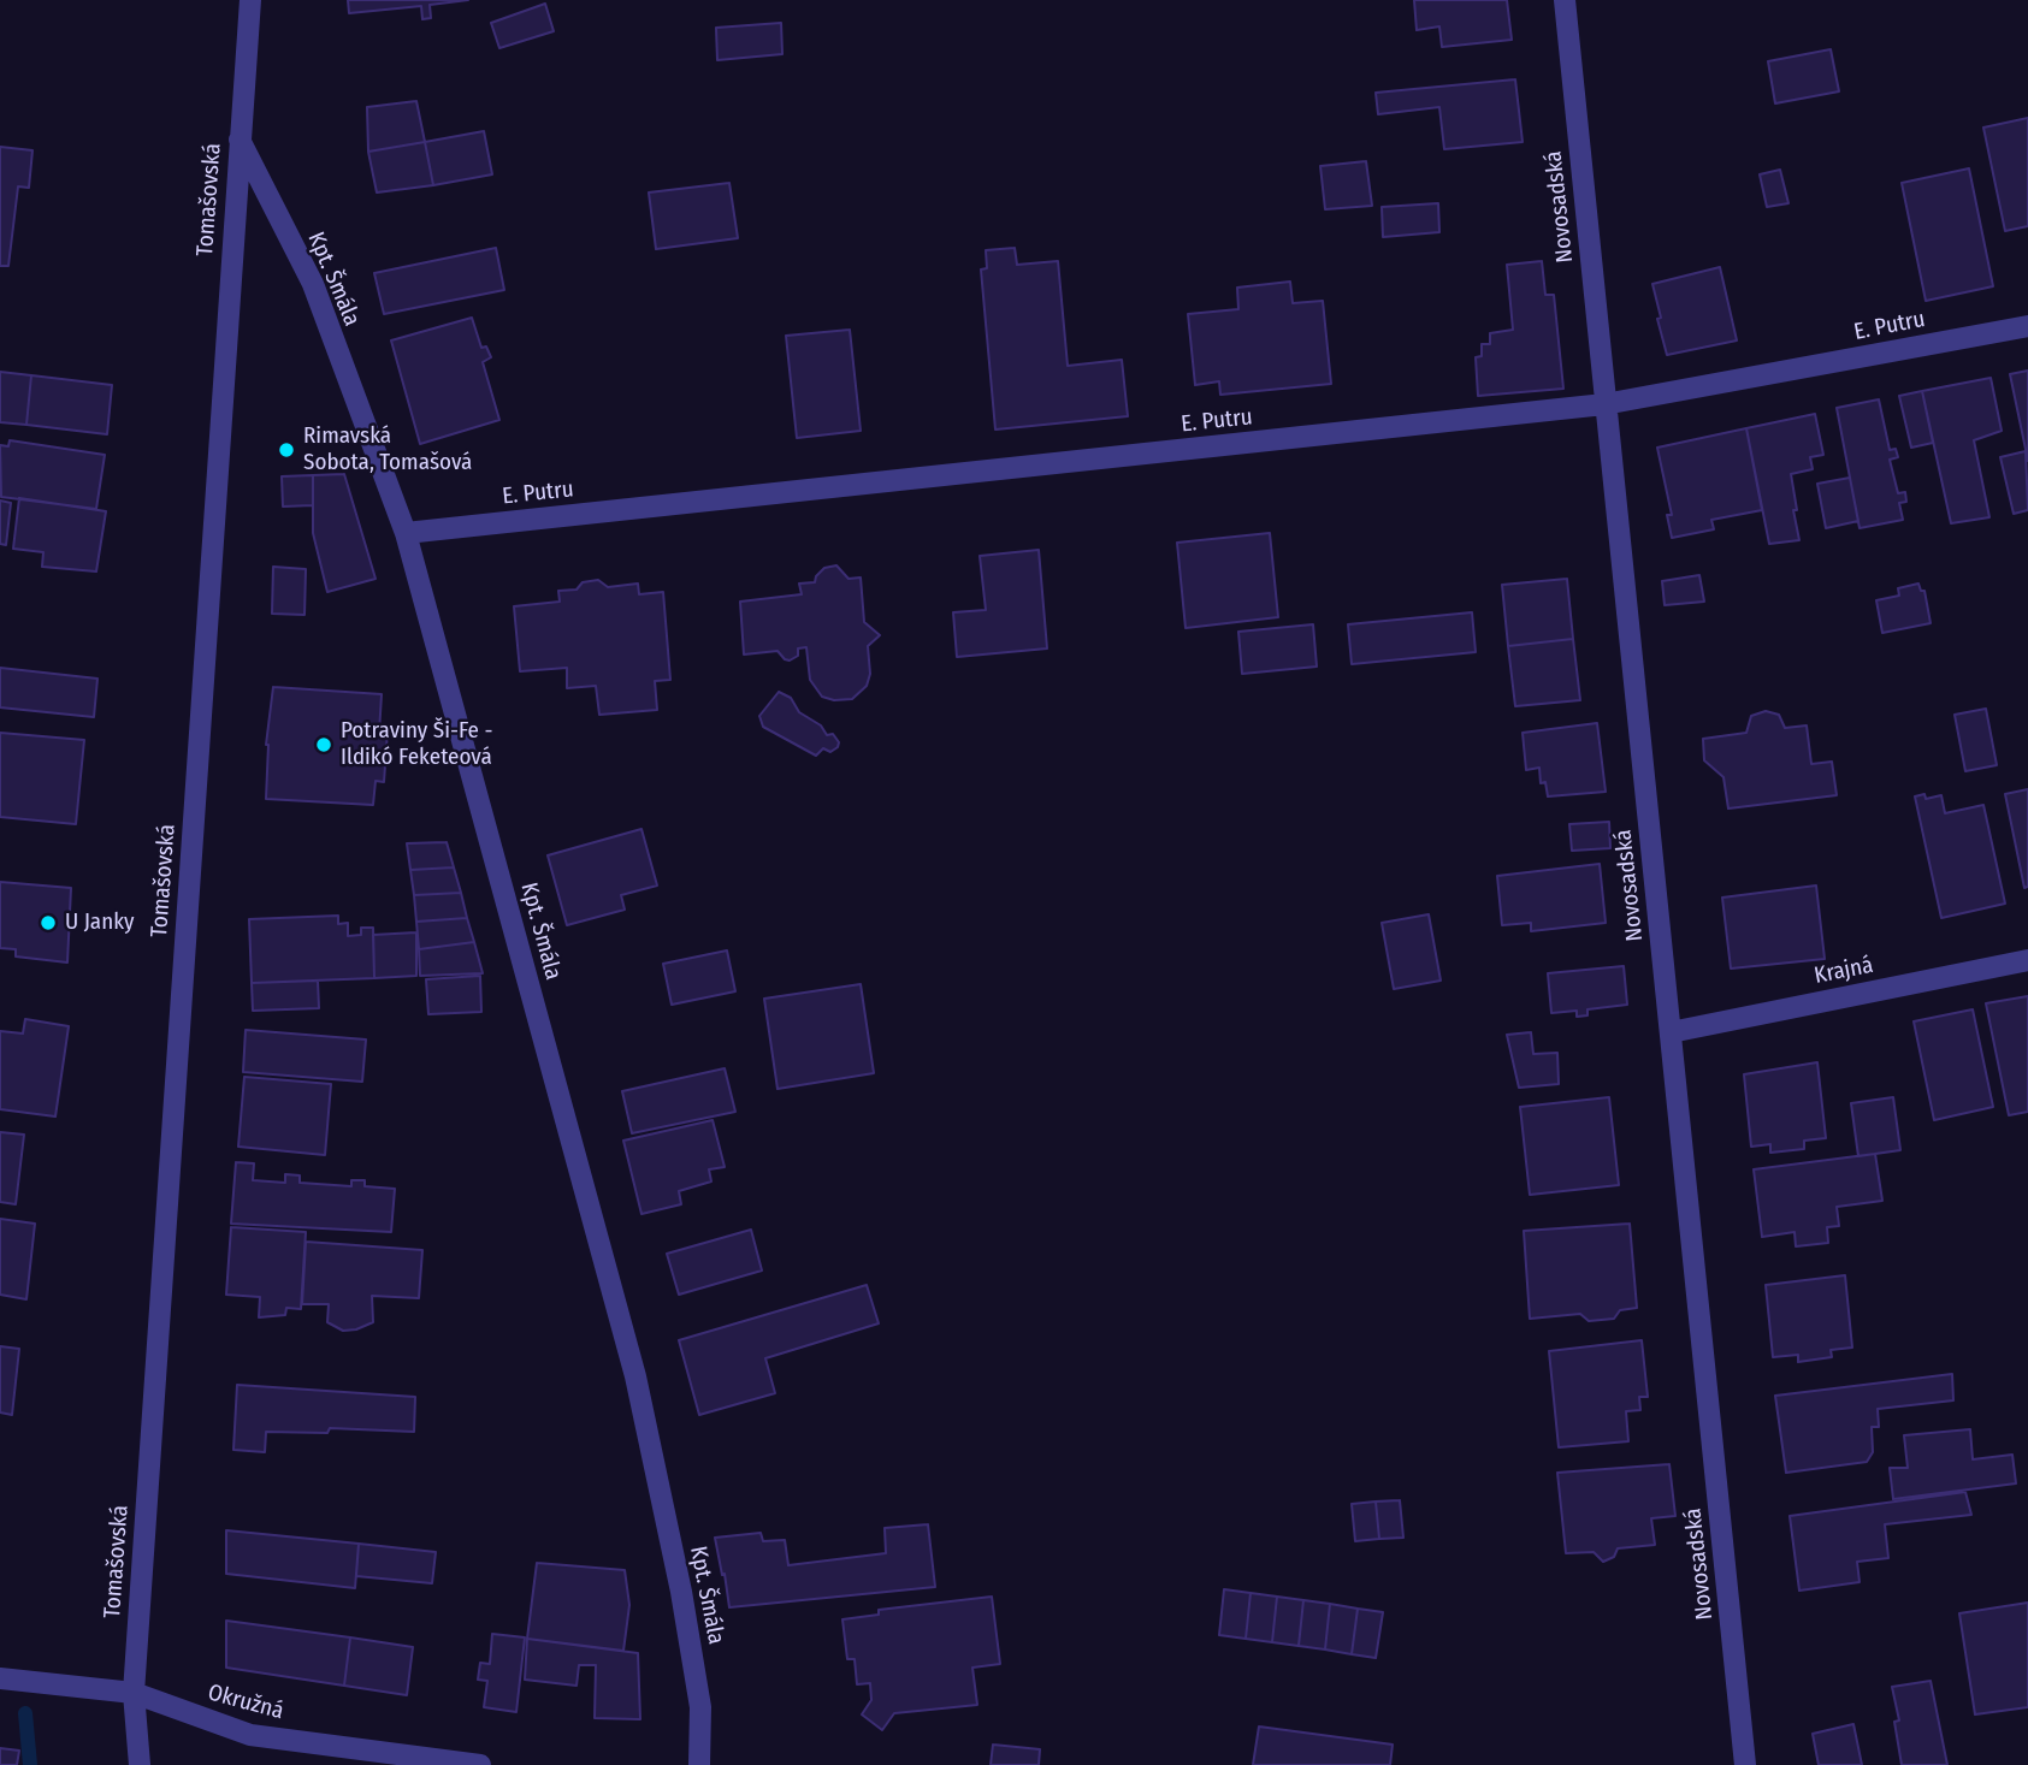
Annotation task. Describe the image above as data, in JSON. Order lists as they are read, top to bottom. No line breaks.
{"streets":{"street":["Tomašovská","Novosadská","Kpt. Šmála","E. Putru","Krajná","Okružná"]},"crossings":[["Tomašovská","Kpt. Šmála"],["Tomašovská","Okružná"],["Novosadská","E. Putru"],["Novosadská","Krajná"],["Kpt. Šmála","E. Putru"]],"places":["Rimavská Sobota, Tomašová","Potraviny Ši-Fe - Ildikó Feketeová","U Janky"]}
